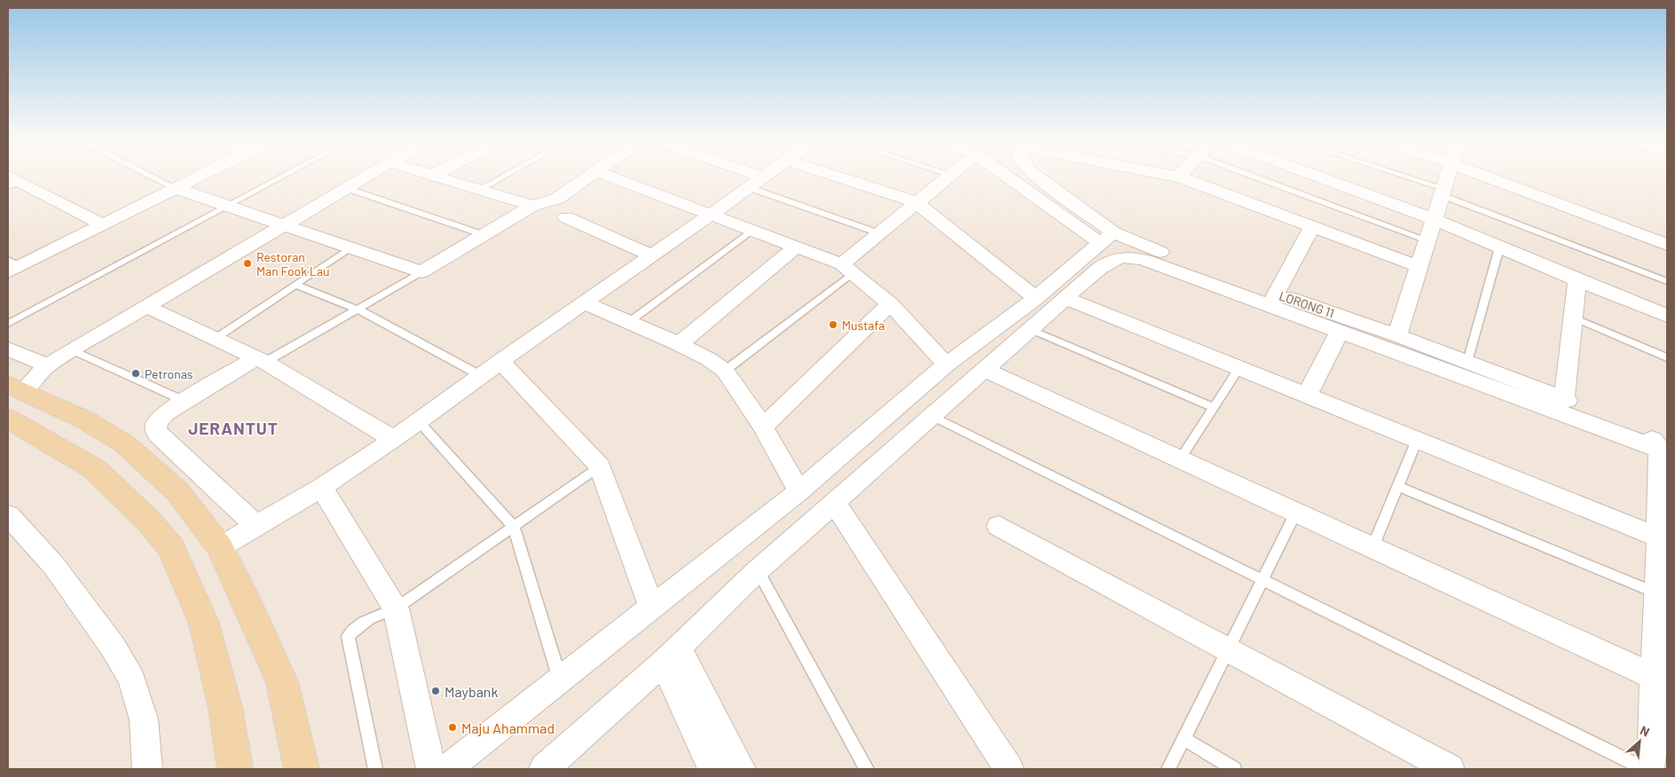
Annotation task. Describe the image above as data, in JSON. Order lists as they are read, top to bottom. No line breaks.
{"streets":{"street":["LORONG 11"]},"districts":["JERANTUT"],"places":["Restoran Man Fook Lau","Mustafa","Petronas","Maybank","Maju Ahammad"],"north":"top right"}
